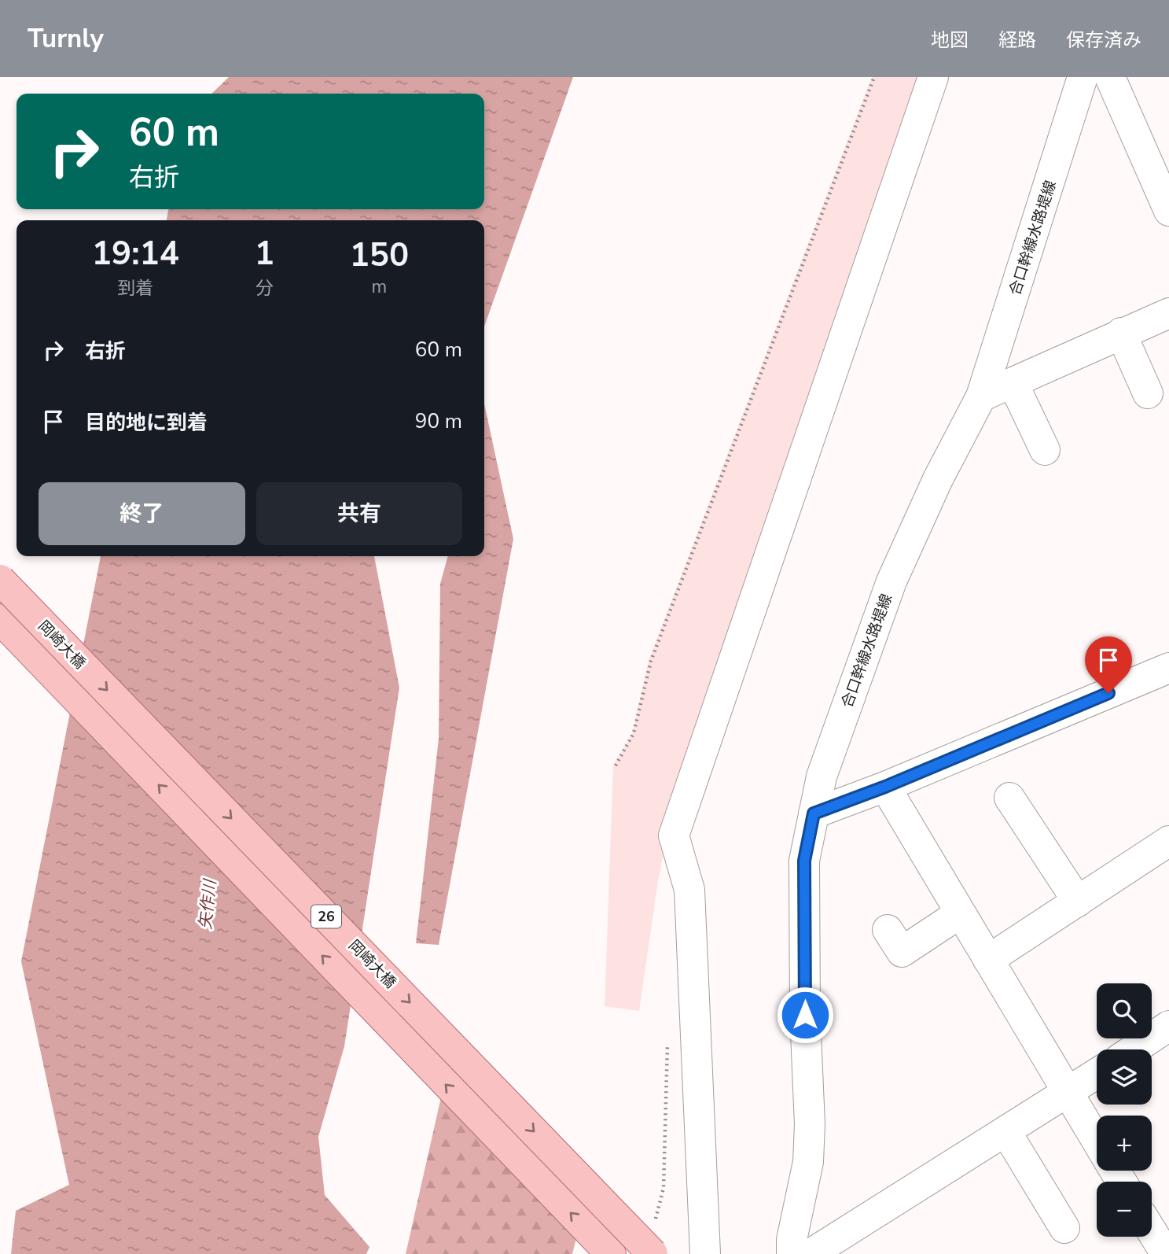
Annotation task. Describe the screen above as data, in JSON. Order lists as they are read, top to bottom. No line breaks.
{"streets":{"main road":["岡崎大橋","26"],"street":["合口幹線水路堤線"]},"water":["矢作川"],"page":{"header":"Turnly","nav":["地図","経路","保存済み"],"turn":["60 m","右折"],"eta":["19:14","到着","1","分","150","m"],"list":[{"name":"右折","value":"60 m"},{"name":"目的地に到着","value":"90 m"}],"buttons":["終了","共有"],"map_buttons":["+","−"]}}
